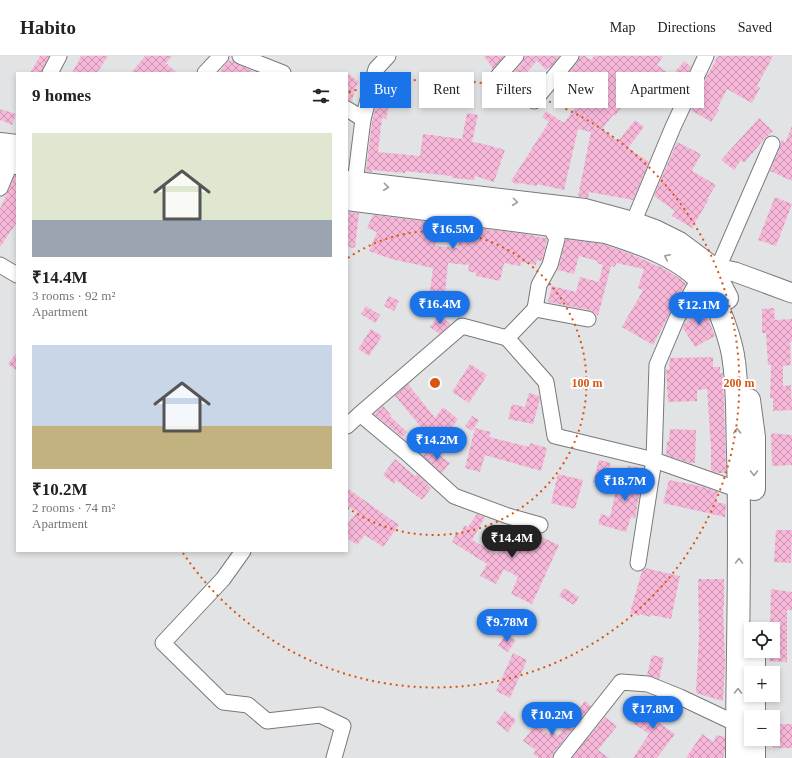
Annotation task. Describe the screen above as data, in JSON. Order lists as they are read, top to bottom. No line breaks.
{"page":{"header":"Habito","nav":["Map","Directions","Saved"],"chip":["Buy","Rent","Filters","New","Apartment"],"heading":"9 homes","list":[{"name":"₹14.4M","note":"3 rooms · 92 m² · Apartment"},{"name":"₹10.2M","note":"2 rooms · 74 m² · Apartment"}],"price":["₹16.5M","₹16.4M","₹12.1M","₹14.2M","₹18.7M","₹14.4M","₹9.78M","₹17.8M","₹10.2M"],"map_buttons":["+","−"]},"rings":["100 m","200 m"]}
